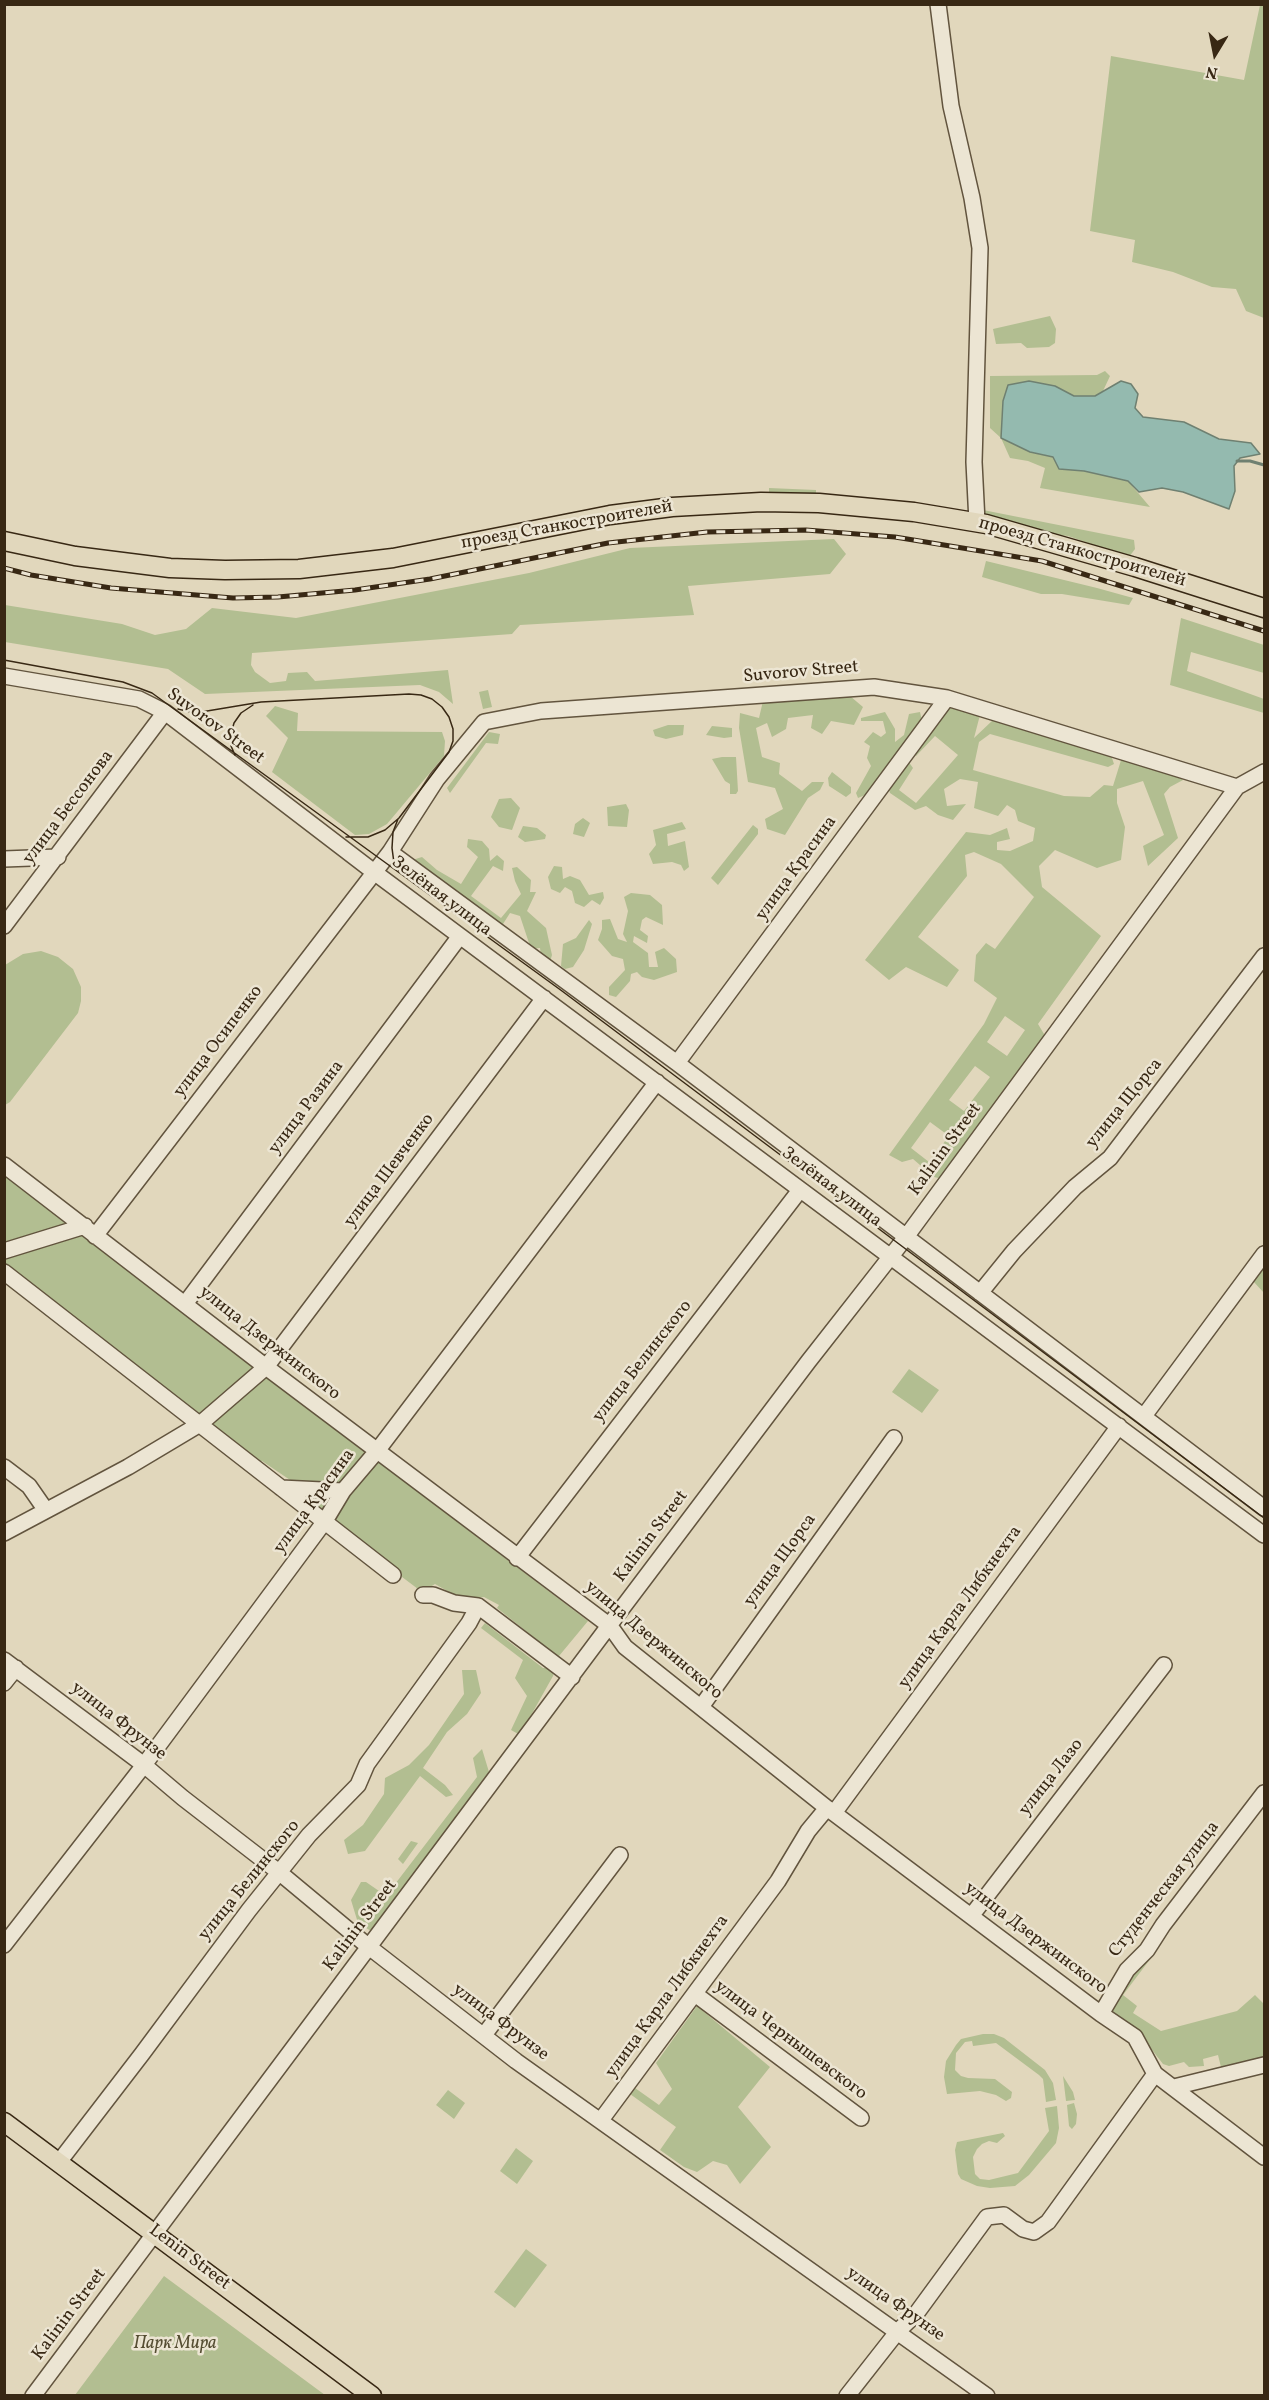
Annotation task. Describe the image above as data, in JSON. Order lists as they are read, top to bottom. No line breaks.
{"streets":{"main road":["проезд Станкостроителей","Lenin Street"],"street":["Suvorov Street","улица Бессонова","улица Красина","Зелёная улица","улица Осипенко","улица Щорса","улица Разина","Kalinin Street","улица Шевченко","улица Дзержинского","улица Белинского","улица Карла Либкнехта","улица Фрунзе","улица Лазо","Студенческая улица","улица Чернышевского"]},"crossings":[["Suvorov Street","улица Бессонова"],["Suvorov Street","улица Красина"],["Suvorov Street","Зелёная улица"],["Suvorov Street","улица Осипенко"],["Suvorov Street","Kalinin Street"],["улица Красина","Зелёная улица"],["улица Красина","улица Дзержинского"],["улица Красина","улица Фрунзе"],["Зелёная улица","улица Осипенко"],["Зелёная улица","улица Щорса"],["Зелёная улица","улица Разина"],["Зелёная улица","Kalinin Street"],["Зелёная улица","улица Шевченко"],["Зелёная улица","улица Белинского"],["Зелёная улица","улица Карла Либкнехта"],["улица Осипенко","улица Дзержинского"],["улица Щорса","улица Дзержинского"],["улица Разина","улица Дзержинского"],["Kalinin Street","улица Дзержинского"],["Kalinin Street","улица Фрунзе"],["Kalinin Street","Lenin Street"],["улица Шевченко","улица Дзержинского"],["улица Дзержинского","улица Белинского"],["улица Дзержинского","улица Карла Либкнехта"],["улица Дзержинского","улица Лазо"],["улица Дзержинского","Студенческая улица"],["улица Белинского","улица Фрунзе"],["улица Белинского","Lenin Street"],["улица Карла Либкнехта","улица Фрунзе"],["улица Карла Либкнехта","улица Чернышевского"]],"parks":["Парк Мира"],"north":"bottom"}
